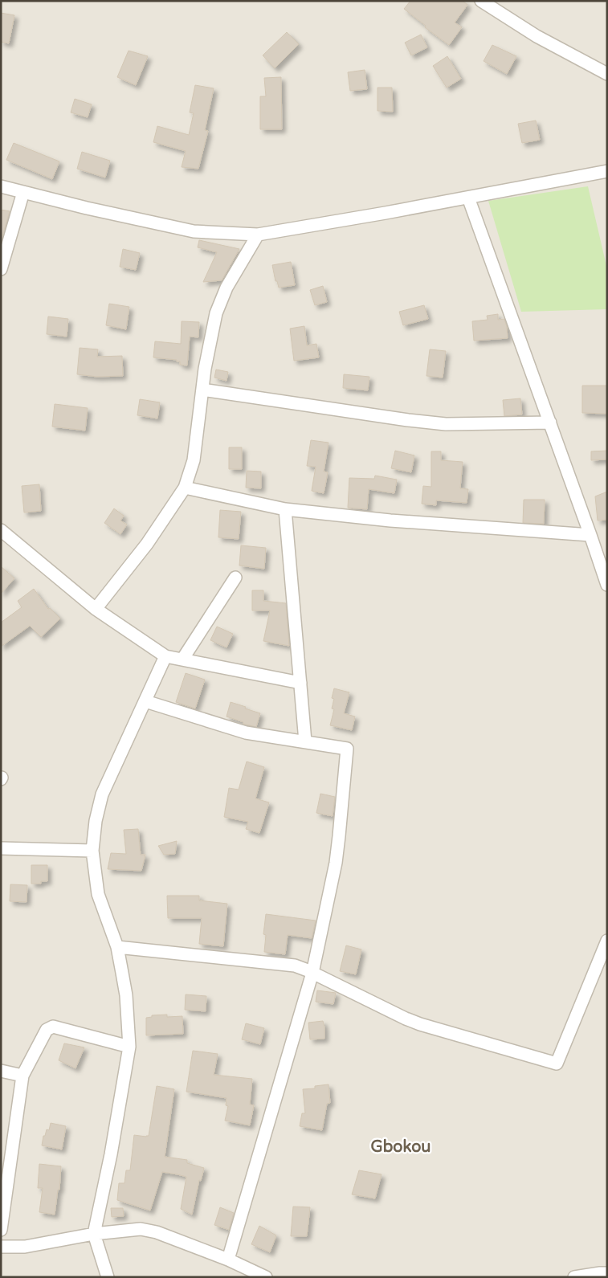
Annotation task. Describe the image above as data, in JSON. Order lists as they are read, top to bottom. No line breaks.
{"districts":["Gbokou"]}
